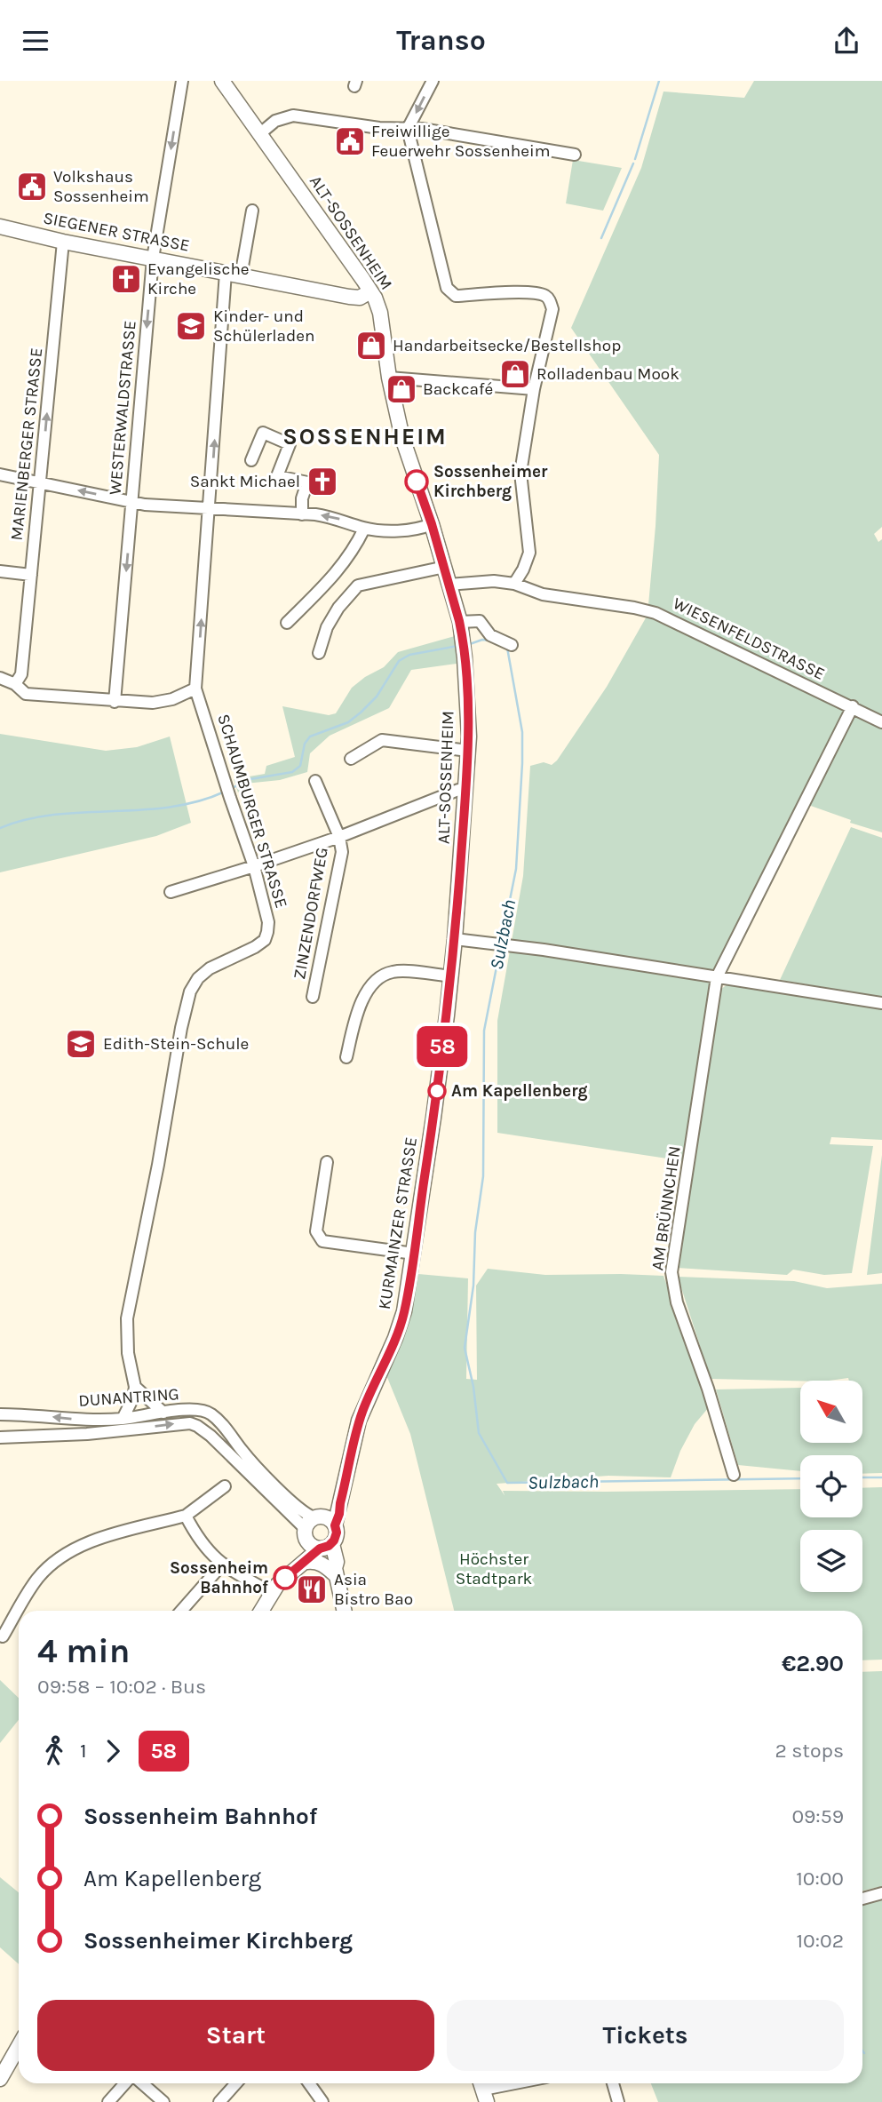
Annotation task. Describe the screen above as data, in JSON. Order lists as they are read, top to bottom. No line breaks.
{"streets":{"main road":["SIEGENER STRASSE","ALT-SOSSENHEIM","KURMAINZER STRASSE"],"street":["WESTERWALDSTRASSE","MARIENBERGER STRASSE","WIESENFELDSTRASSE","SCHAUMBURGER STRASSE","ZINZENDORFWEG","AM BRÜNNCHEN","DUNANTRING"]},"crossings":[["SIEGENER STRASSE","ALT-SOSSENHEIM"],["SIEGENER STRASSE","WESTERWALDSTRASSE"],["SIEGENER STRASSE","MARIENBERGER STRASSE"],["SIEGENER STRASSE","SCHAUMBURGER STRASSE"],["ALT-SOSSENHEIM","WIESENFELDSTRASSE"],["ALT-SOSSENHEIM","KURMAINZER STRASSE"],["WIESENFELDSTRASSE","AM BRÜNNCHEN"],["KURMAINZER STRASSE","DUNANTRING"]],"one_way":["WESTERWALDSTRASSE","MARIENBERGER STRASSE","SCHAUMBURGER STRASSE"],"districts":["SOSSENHEIM"],"water":["Sulzbach"],"parks":["Höchster Stadtpark"],"places":{"public building":["Freiwillige Feuerwehr Sossenheim","Volkshaus Sossenheim"],"church":["Evangelische Kirche","Sankt Michael"],"school or university":["Kinder- und Schülerladen","Edith-Stein-Schule"],"shop":["Handarbeitsecke/Bestellshop","Rolladenbau Mook","Backcafé"],"other":["Sossenheimer Kirchberg","Am Kapellenberg","Sossenheim Bahnhof"],"restaurant":["Asia Bistro Bao"]},"lines":["bus line 58"],"north":"top left","page":{"header":"Transo","on_map":"58","heading":["4 min","09:58 – 10:02 · Bus","€2.90"],"legs":["1","58","2 stops"],"list":[{"name":"Sossenheim Bahnhof","value":"09:59"},{"name":"Am Kapellenberg","value":"10:00"},{"name":"Sossenheimer Kirchberg","value":"10:02"}],"buttons":["Start","Tickets"]}}
